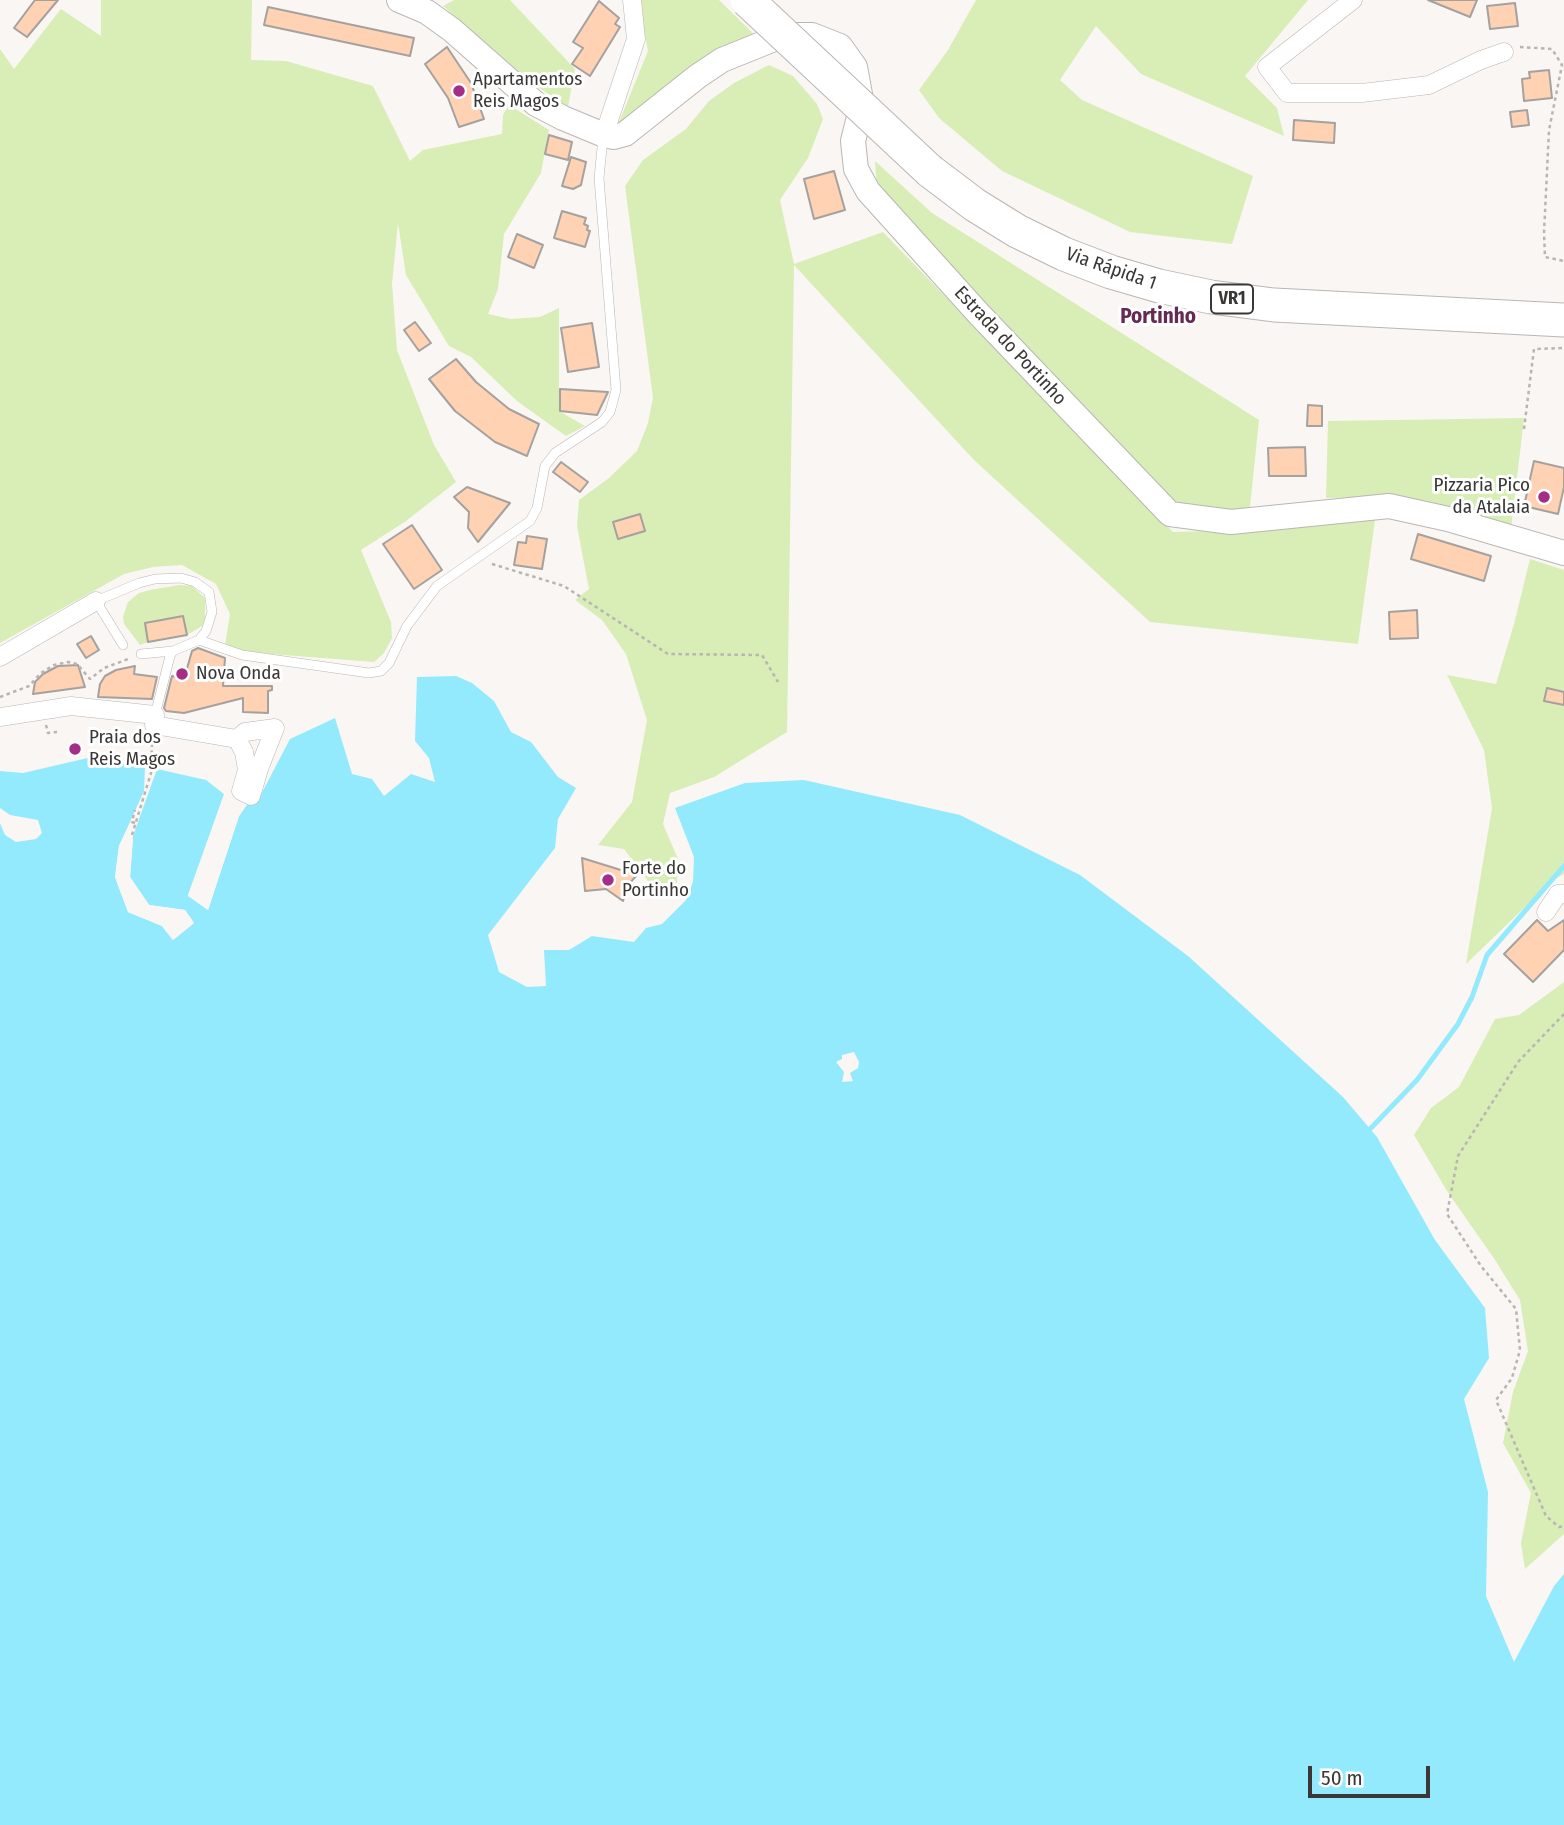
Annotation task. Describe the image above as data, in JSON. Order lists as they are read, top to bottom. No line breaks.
{"streets":{"highway":["Via Rápida 1","VR1"],"street":["Estrada do Portinho"]},"districts":["Portinho"],"places":["Apartamentos Reis Magos","Pizzaria Pico da Atalaia","Nova Onda","Praia dos Reis Magos","Forte do Portinho"],"scale_bar":"50 m"}
